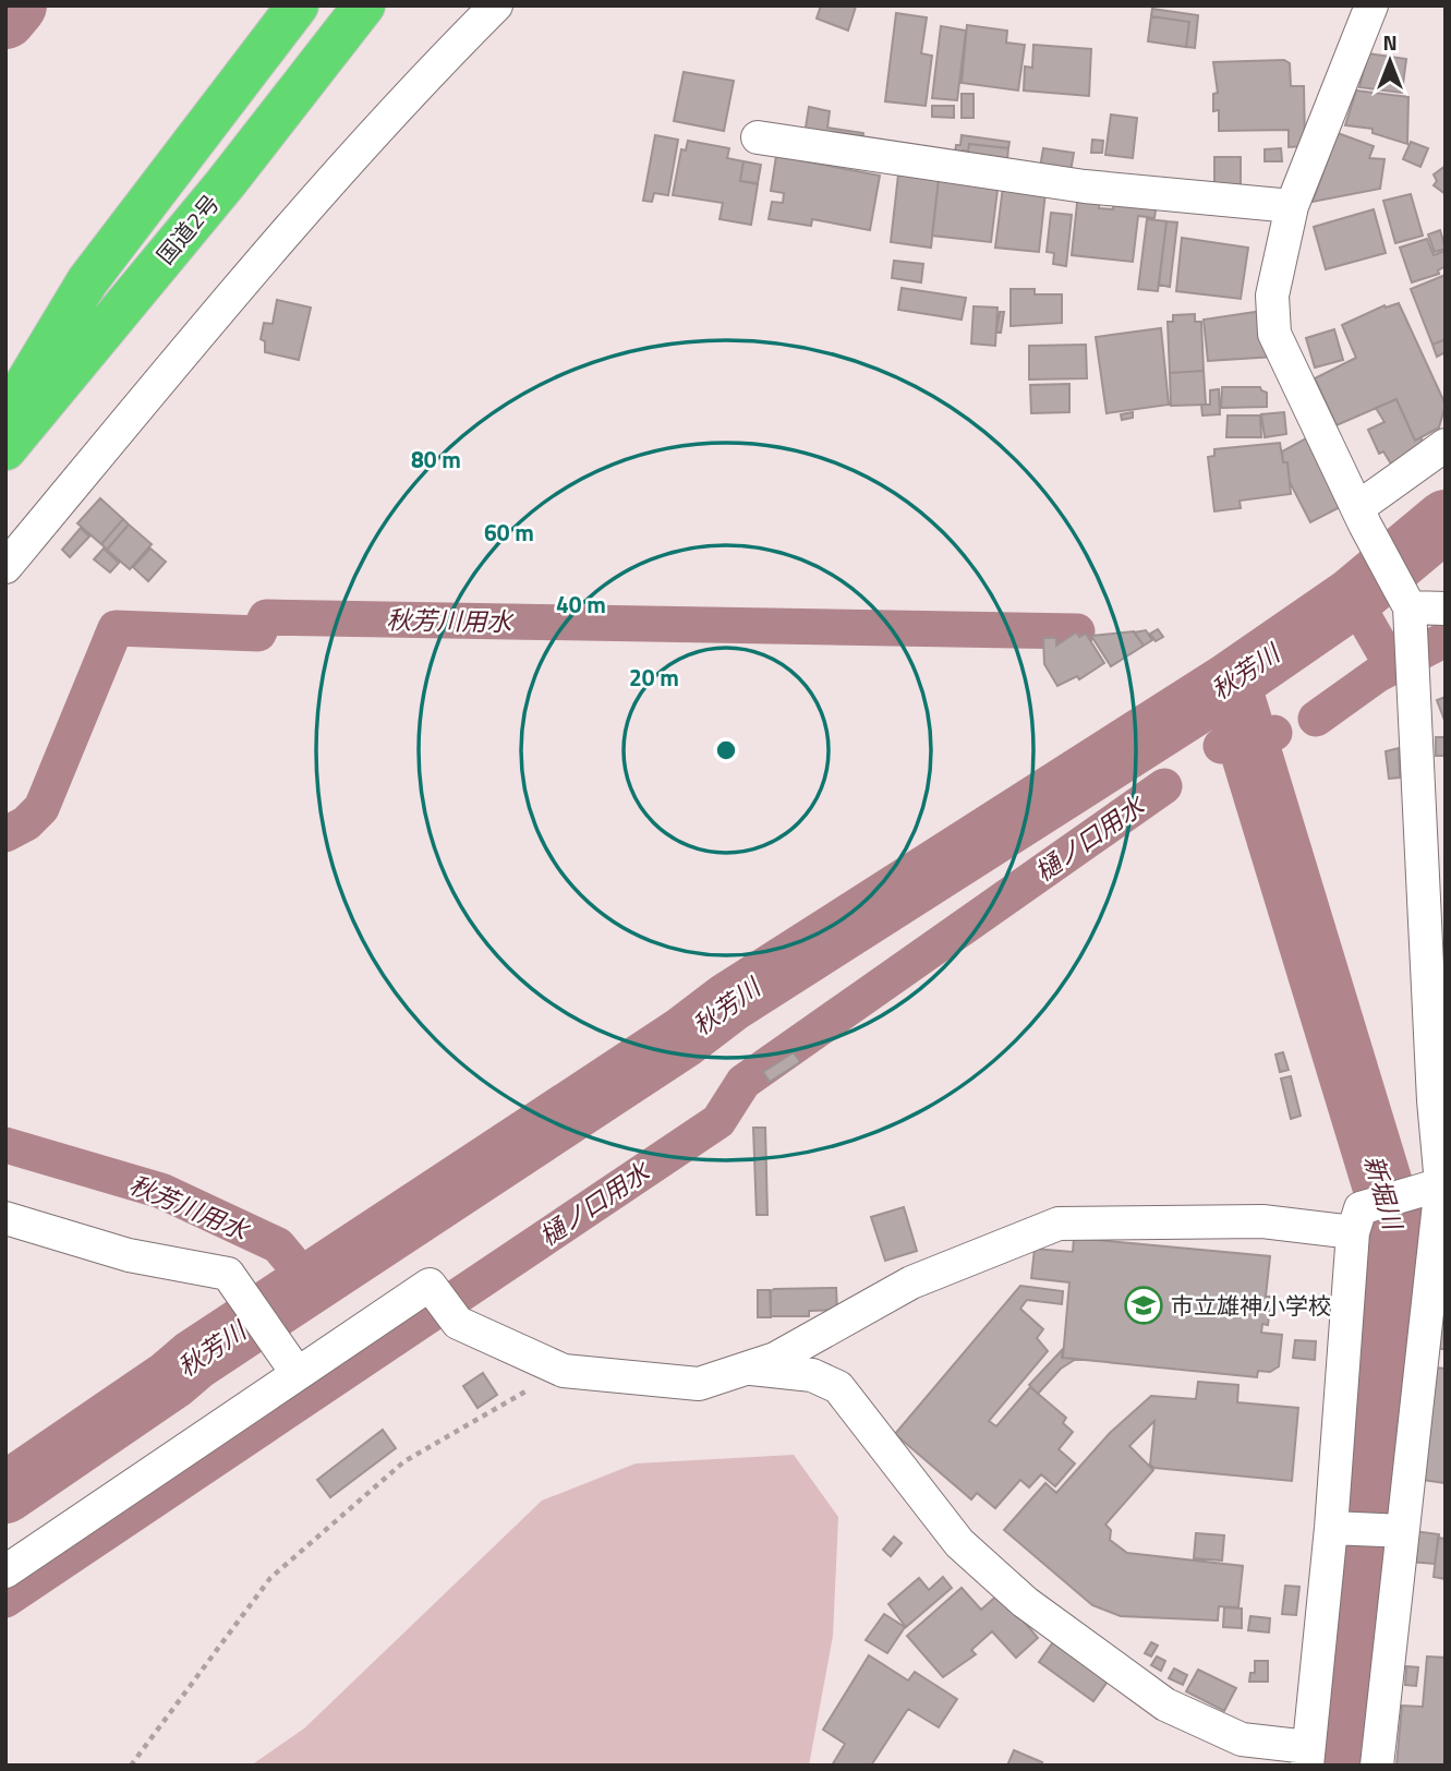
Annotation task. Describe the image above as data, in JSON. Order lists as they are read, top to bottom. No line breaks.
{"streets":{"highway":["国道2号"]},"water":["秋芳川用水","秋芳川","樋ノ口用水","新堀川"],"places":{"school or university":["市立雄神小学校"]},"north":"top","rings":["80 m","60 m","40 m","20 m"]}
